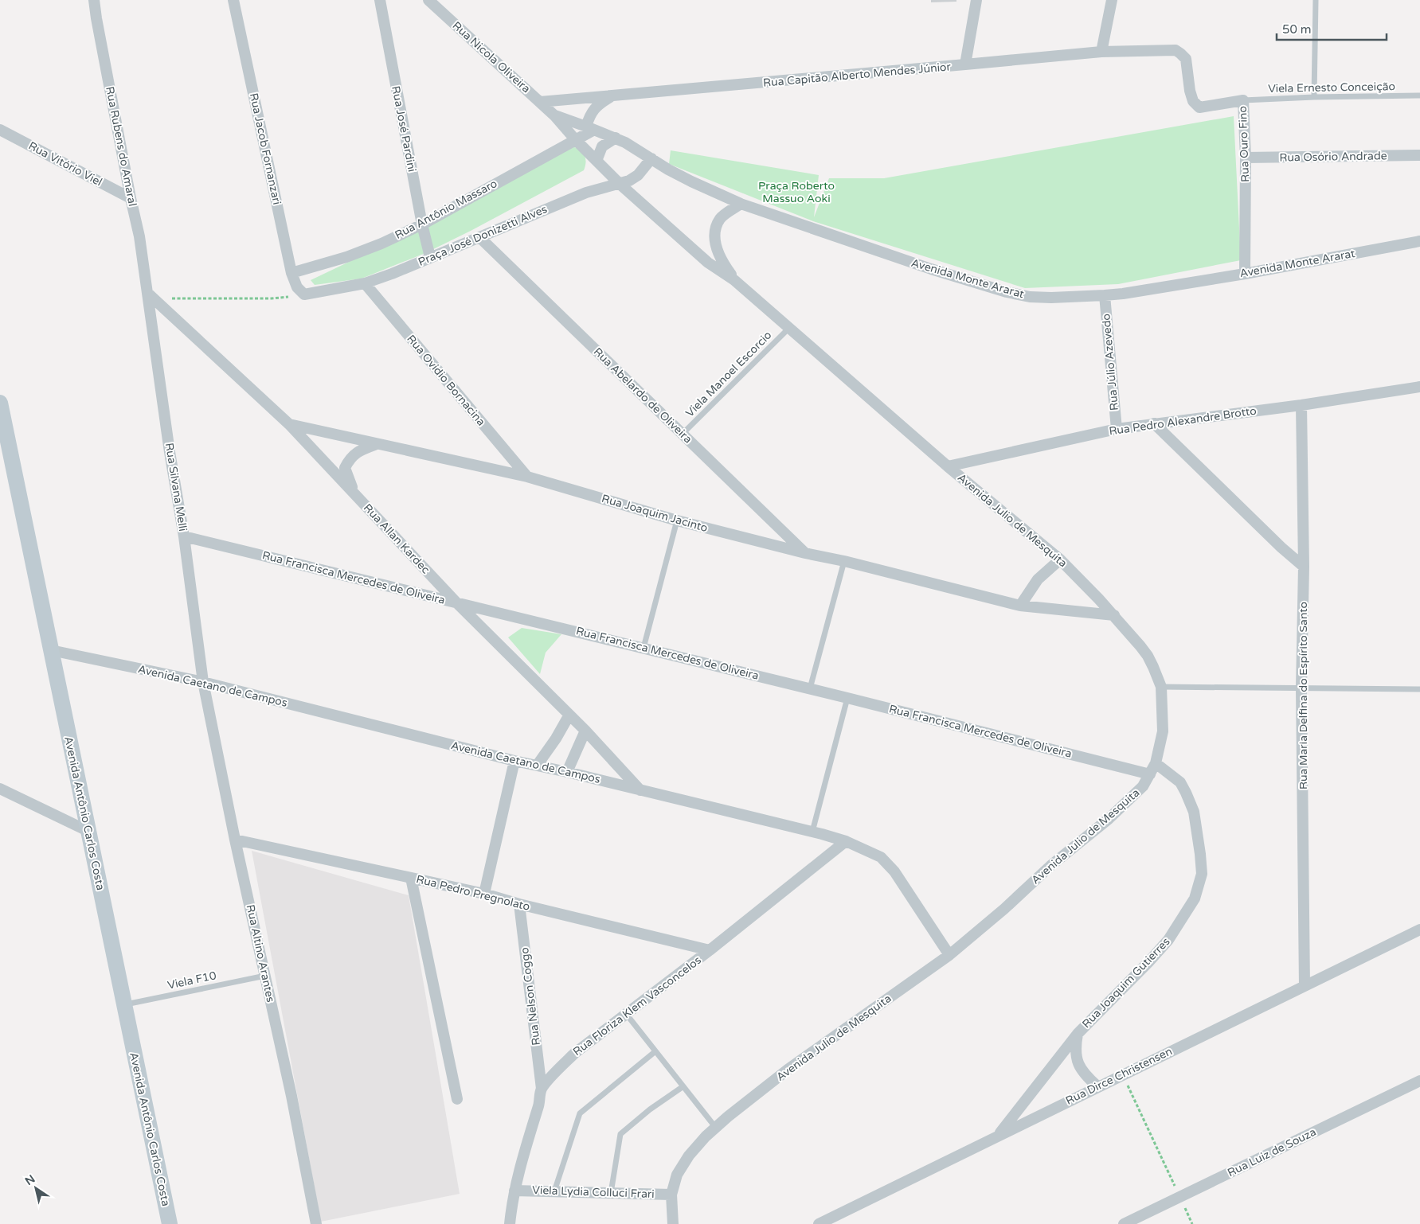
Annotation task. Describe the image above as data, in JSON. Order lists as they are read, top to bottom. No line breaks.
{"streets":{"main road":["Avenida Antônio Carlos Costa"],"street":["Rua Nicola Oliveira","Rua Capitão Alberto Mendes Júnior","Rua José Pardini","Rua Ouro Fino","Rua Rubens do Amaral","Rua Jacob Fornanzari","Rua Osório Andrade","Rua Vitório Viel","Rua Antônio Massaro","Praça José Donizetti Alves","Avenida Monte Ararat","Rua Júlio Azevedo","Rua Ovídio Bornacina","Rua Abelardo de Oliveira","Rua Pedro Alexandre Brotto","Rua Silvana Melli","Rua Joaquim Jacinto","Avenida Julio de Mesquita","Rua Allan Kardec","Rua Francisca Mercedes de Oliveira","Avenida Caetano de Campos","Rua Maria Delfina do Espírito Santo","Rua Pedro Pregnolato","Rua Altino Arantes","Rua Joaquim Gutierres","Rua Nelson Coggo","Rua Floriza Klem Vasconcelos","Rua Dirce Christensen","Rua Luiz de Souza","Viela Lydia Colluci Frari"],"lane":["Viela Ernesto Conceição","Viela Manoel Escorcio","Viela F10"]},"crossings":[["Rua Nicola Oliveira","Rua Capitão Alberto Mendes Júnior"],["Rua Nicola Oliveira","Rua Antônio Massaro"],["Rua Nicola Oliveira","Praça José Donizetti Alves"],["Rua Nicola Oliveira","Avenida Monte Ararat"],["Rua Nicola Oliveira","Avenida Julio de Mesquita"],["Rua Capitão Alberto Mendes Júnior","Rua Ouro Fino"],["Rua Capitão Alberto Mendes Júnior","Rua Antônio Massaro"],["Viela Ernesto Conceição","Rua Ouro Fino"],["Rua José Pardini","Rua Antônio Massaro"],["Rua José Pardini","Praça José Donizetti Alves"],["Rua Ouro Fino","Rua Osório Andrade"],["Rua Ouro Fino","Avenida Monte Ararat"],["Rua Rubens do Amaral","Rua Vitório Viel"],["Rua Rubens do Amaral","Rua Silvana Melli"],["Rua Rubens do Amaral","Rua Allan Kardec"],["Rua Jacob Fornanzari","Rua Antônio Massaro"],["Rua Jacob Fornanzari","Praça José Donizetti Alves"],["Praça José Donizetti Alves","Avenida Monte Ararat"],["Praça José Donizetti Alves","Rua Ovídio Bornacina"],["Praça José Donizetti Alves","Rua Abelardo de Oliveira"],["Praça José Donizetti Alves","Avenida Julio de Mesquita"],["Avenida Monte Ararat","Rua Júlio Azevedo"],["Avenida Monte Ararat","Avenida Julio de Mesquita"],["Rua Júlio Azevedo","Rua Pedro Alexandre Brotto"],["Viela Manoel Escorcio","Rua Abelardo de Oliveira"],["Viela Manoel Escorcio","Avenida Julio de Mesquita"],["Rua Ovídio Bornacina","Rua Joaquim Jacinto"],["Rua Abelardo de Oliveira","Rua Joaquim Jacinto"],["Rua Pedro Alexandre Brotto","Avenida Julio de Mesquita"],["Rua Pedro Alexandre Brotto","Rua Maria Delfina do Espírito Santo"],["Rua Silvana Melli","Rua Allan Kardec"],["Rua Silvana Melli","Rua Francisca Mercedes de Oliveira"],["Rua Silvana Melli","Avenida Caetano de Campos"],["Rua Silvana Melli","Rua Altino Arantes"],["Rua Joaquim Jacinto","Avenida Julio de Mesquita"],["Rua Joaquim Jacinto","Rua Allan Kardec"],["Avenida Julio de Mesquita","Rua Francisca Mercedes de Oliveira"],["Avenida Julio de Mesquita","Avenida Caetano de Campos"],["Avenida Julio de Mesquita","Rua Joaquim Gutierres"],["Avenida Julio de Mesquita","Viela Lydia Colluci Frari"],["Rua Allan Kardec","Rua Francisca Mercedes de Oliveira"],["Rua Allan Kardec","Avenida Caetano de Campos"],["Avenida Caetano de Campos","Avenida Antônio Carlos Costa"],["Avenida Caetano de Campos","Rua Altino Arantes"],["Avenida Caetano de Campos","Rua Floriza Klem Vasconcelos"],["Rua Maria Delfina do Espírito Santo","Rua Dirce Christensen"],["Avenida Antônio Carlos Costa","Viela F10"],["Rua Pedro Pregnolato","Rua Altino Arantes"],["Rua Pedro Pregnolato","Rua Nelson Coggo"],["Rua Pedro Pregnolato","Rua Floriza Klem Vasconcelos"],["Rua Altino Arantes","Viela F10"],["Rua Joaquim Gutierres","Rua Dirce Christensen"],["Rua Nelson Coggo","Rua Floriza Klem Vasconcelos"],["Rua Floriza Klem Vasconcelos","Viela Lydia Colluci Frari"]],"parks":["Praça Roberto Massuo Aoki"],"scale_bar":"50 m","north":"top left"}
